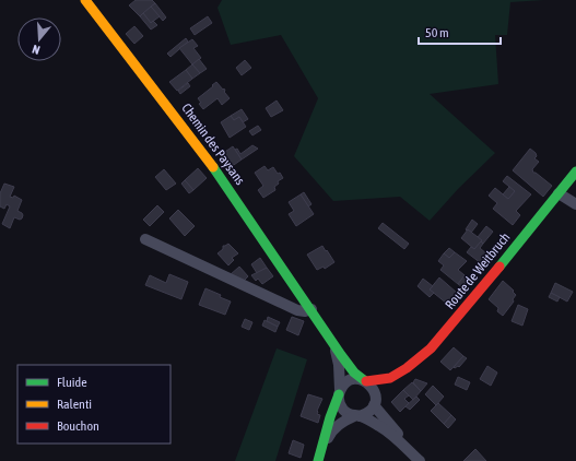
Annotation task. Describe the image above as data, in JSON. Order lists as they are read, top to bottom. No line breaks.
{"streets":{"street":["Chemin des Paysans","Route de Weitbruch"]},"crossings":[["Chemin des Paysans","Route de Weitbruch"]],"legend":["Fluide","Ralenti","Bouchon"],"scale_bar":"50 m","north":"bottom"}
